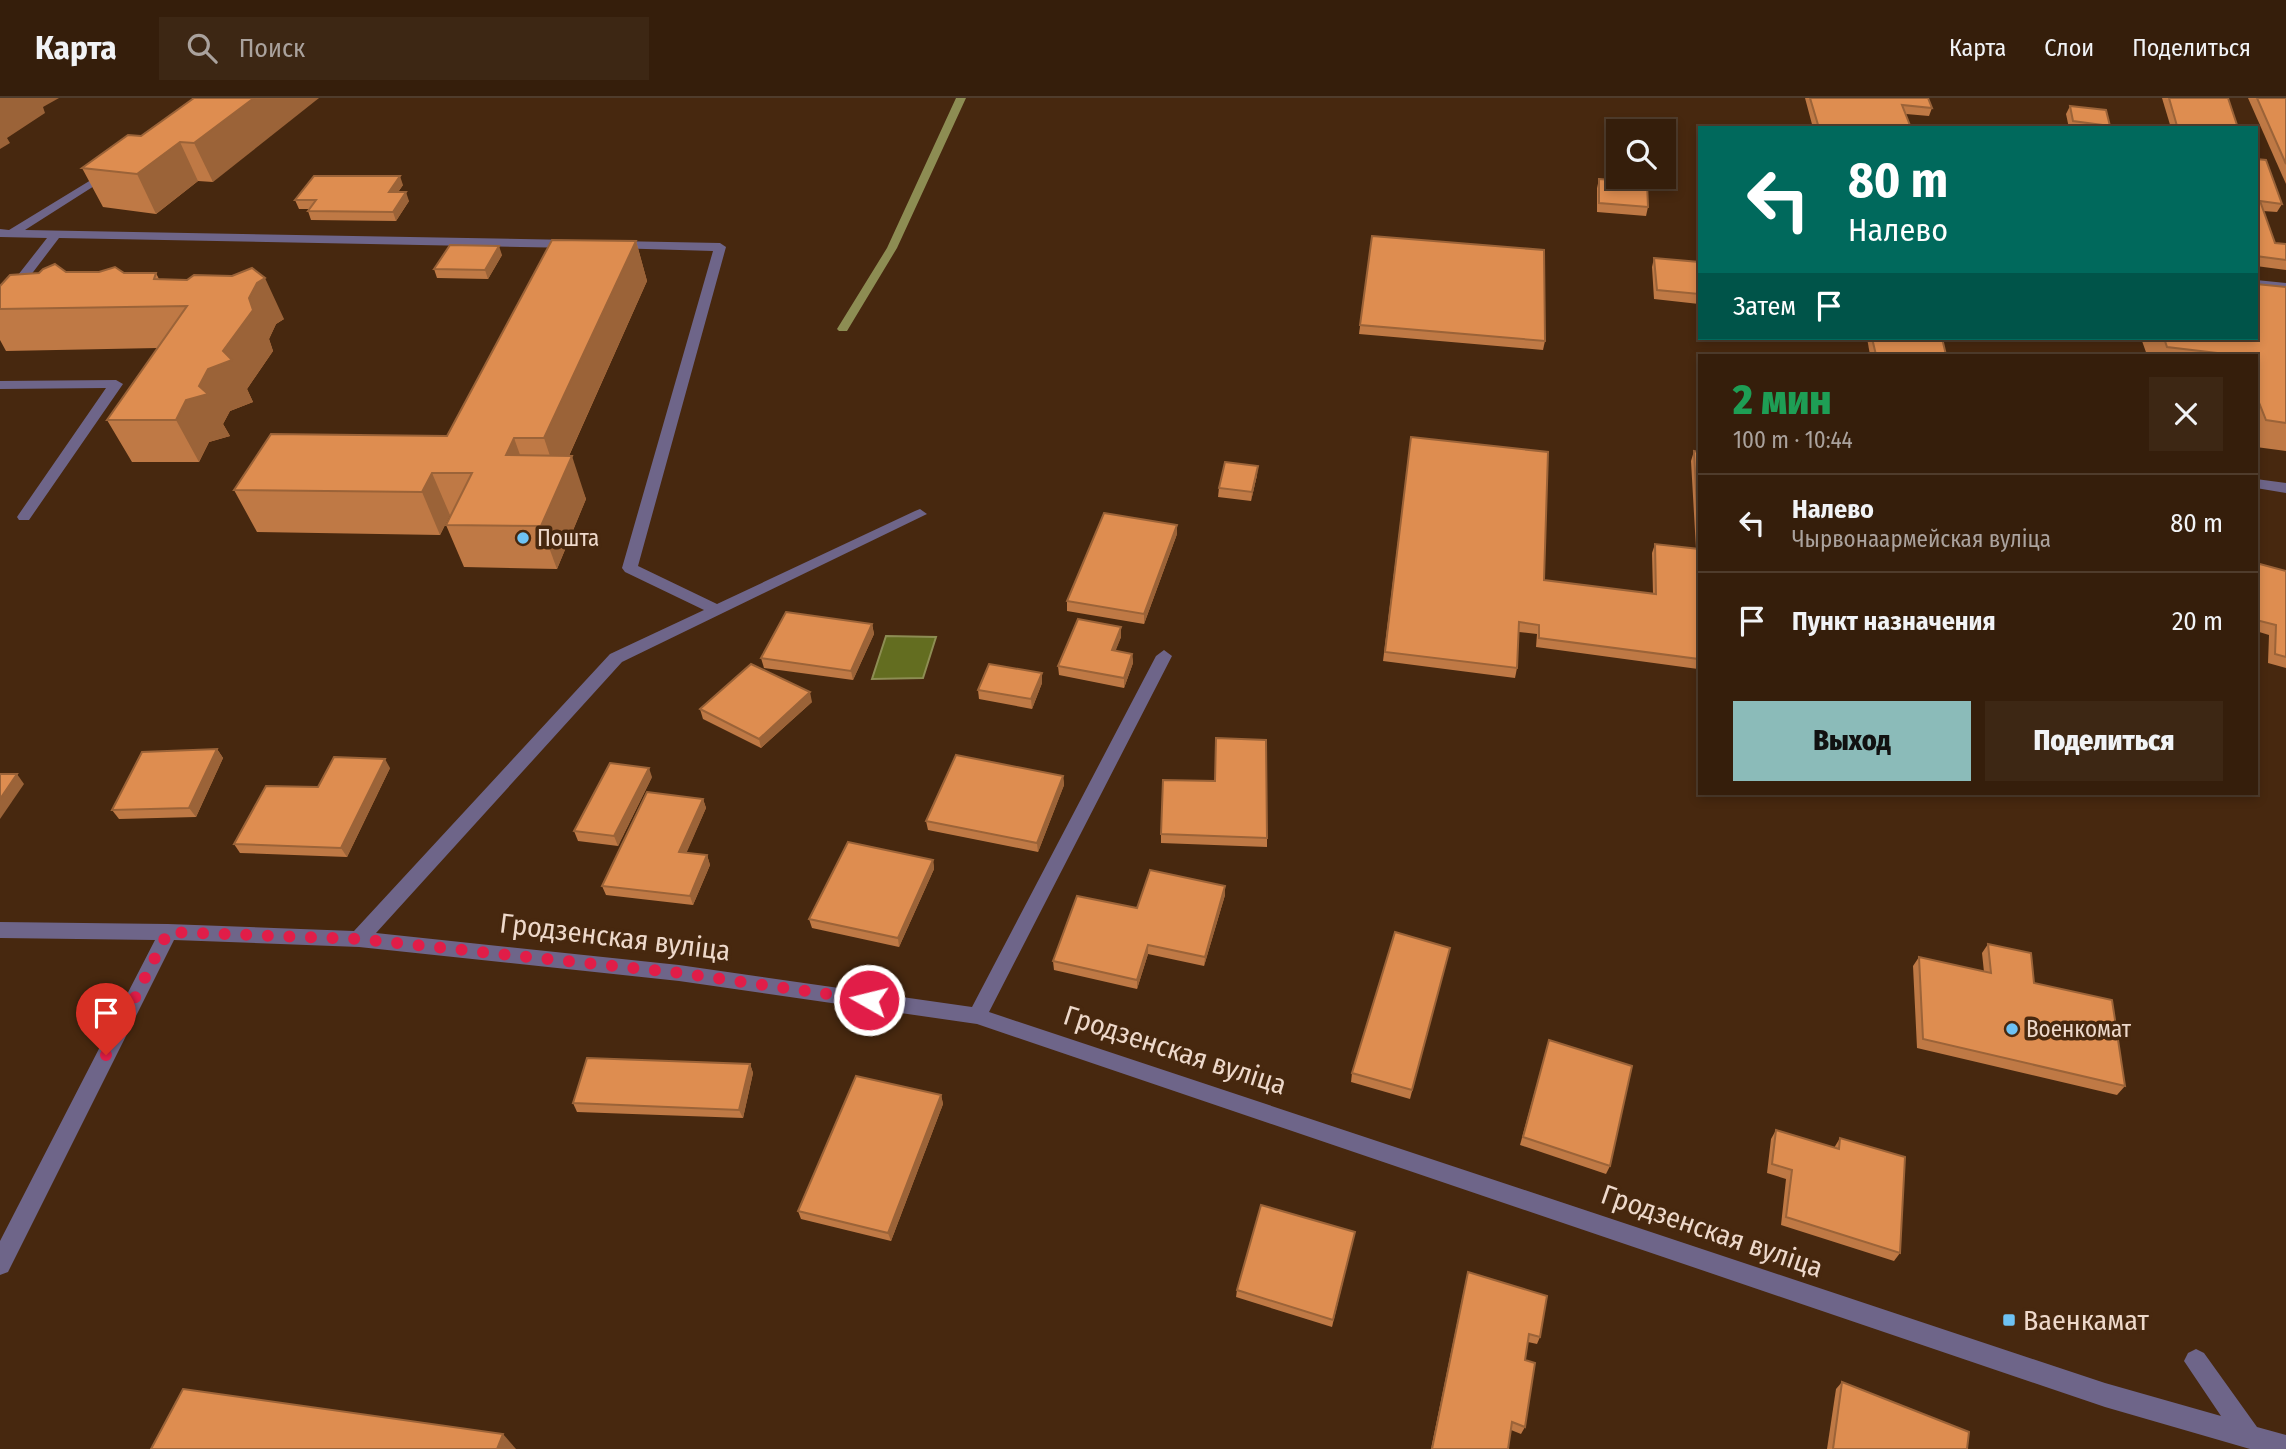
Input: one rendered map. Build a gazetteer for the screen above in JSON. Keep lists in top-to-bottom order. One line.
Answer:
{"streets":{"street":["Гродзенская вуліца"]},"places":{"other":["Пошта","Военкомат"],"transit":["Ваенкамат"]},"page":{"header":"Карта","search":"Поиск","nav":["Карта","Слои","Поделиться"],"turn":["80 m","Налево"],"then":"Затем","heading":["2 мин","100 m · 10:44"],"list":[{"name":"Налево","note":"Чырвонаармейская вуліца","value":"80 m"},{"name":"Пункт назначения","value":"20 m"}],"buttons":["Выход","Поделиться"]}}
